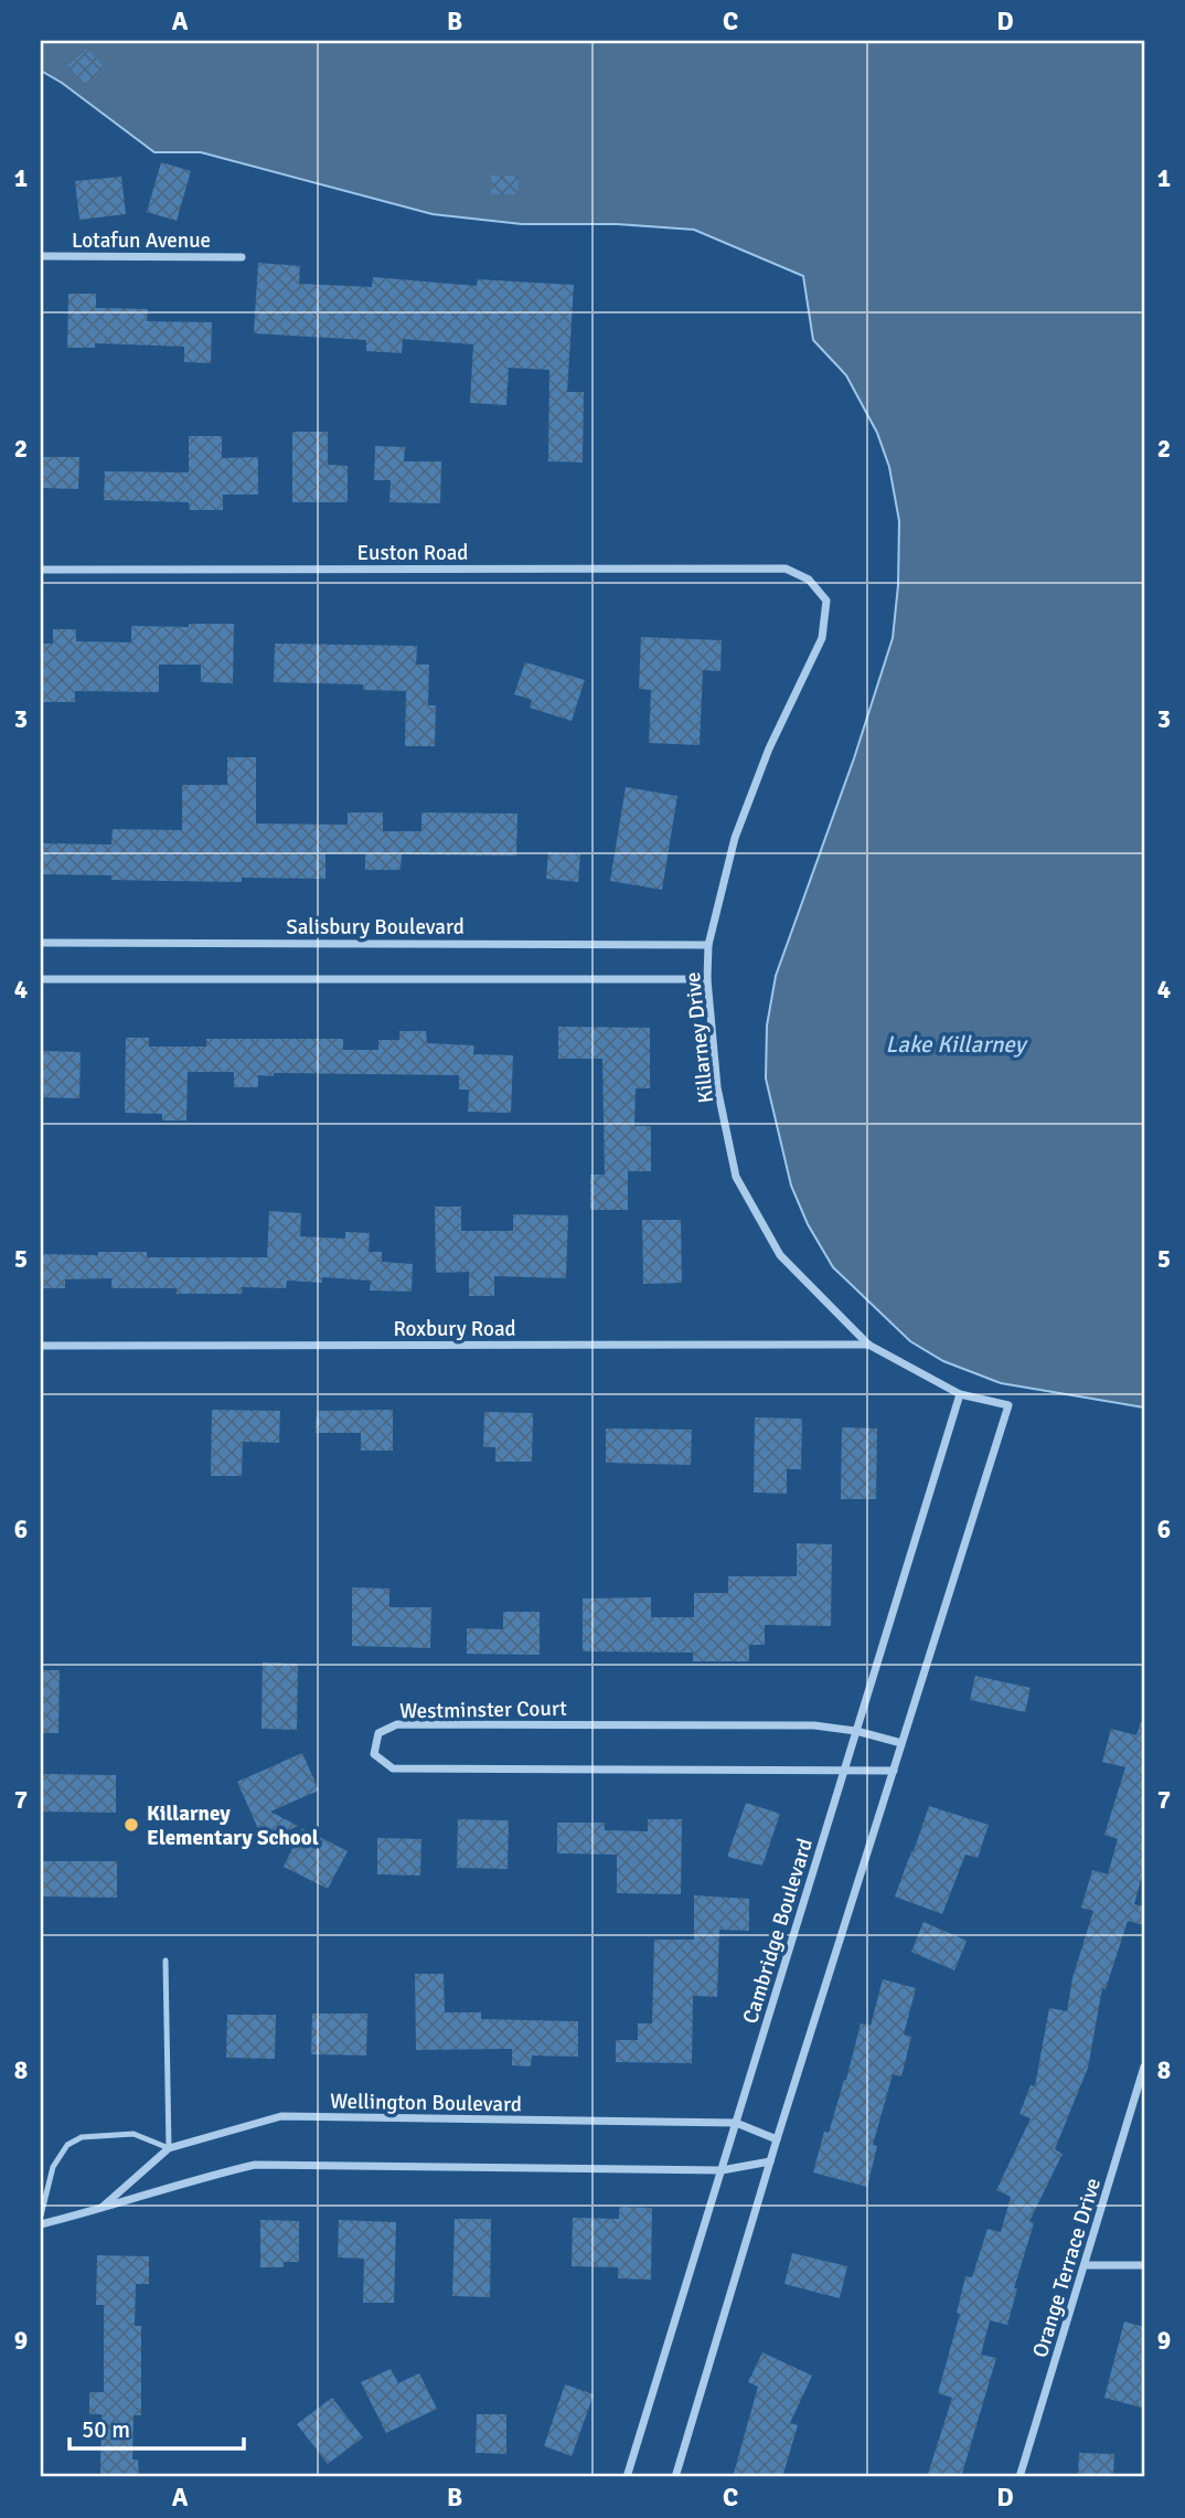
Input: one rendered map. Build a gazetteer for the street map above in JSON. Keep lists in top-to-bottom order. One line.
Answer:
{"streets":{"street":["Lotafun Avenue","Euston Road","Salisbury Boulevard","Killarney Drive","Roxbury Road","Westminster Court","Cambridge Boulevard","Wellington Boulevard","Orange Terrace Drive"]},"crossings":[["Euston Road","Killarney Drive"],["Salisbury Boulevard","Killarney Drive"],["Killarney Drive","Roxbury Road"],["Killarney Drive","Westminster Court"],["Killarney Drive","Cambridge Boulevard"],["Westminster Court","Cambridge Boulevard"],["Cambridge Boulevard","Wellington Boulevard"]],"water":["Lake Killarney"],"places":["Killarney Elementary School"],"scale_bar":"50 m","grid":{"columns":["A","B","C","D"],"rows":["1","2","3","4","5","6","7","8","9"]}}
